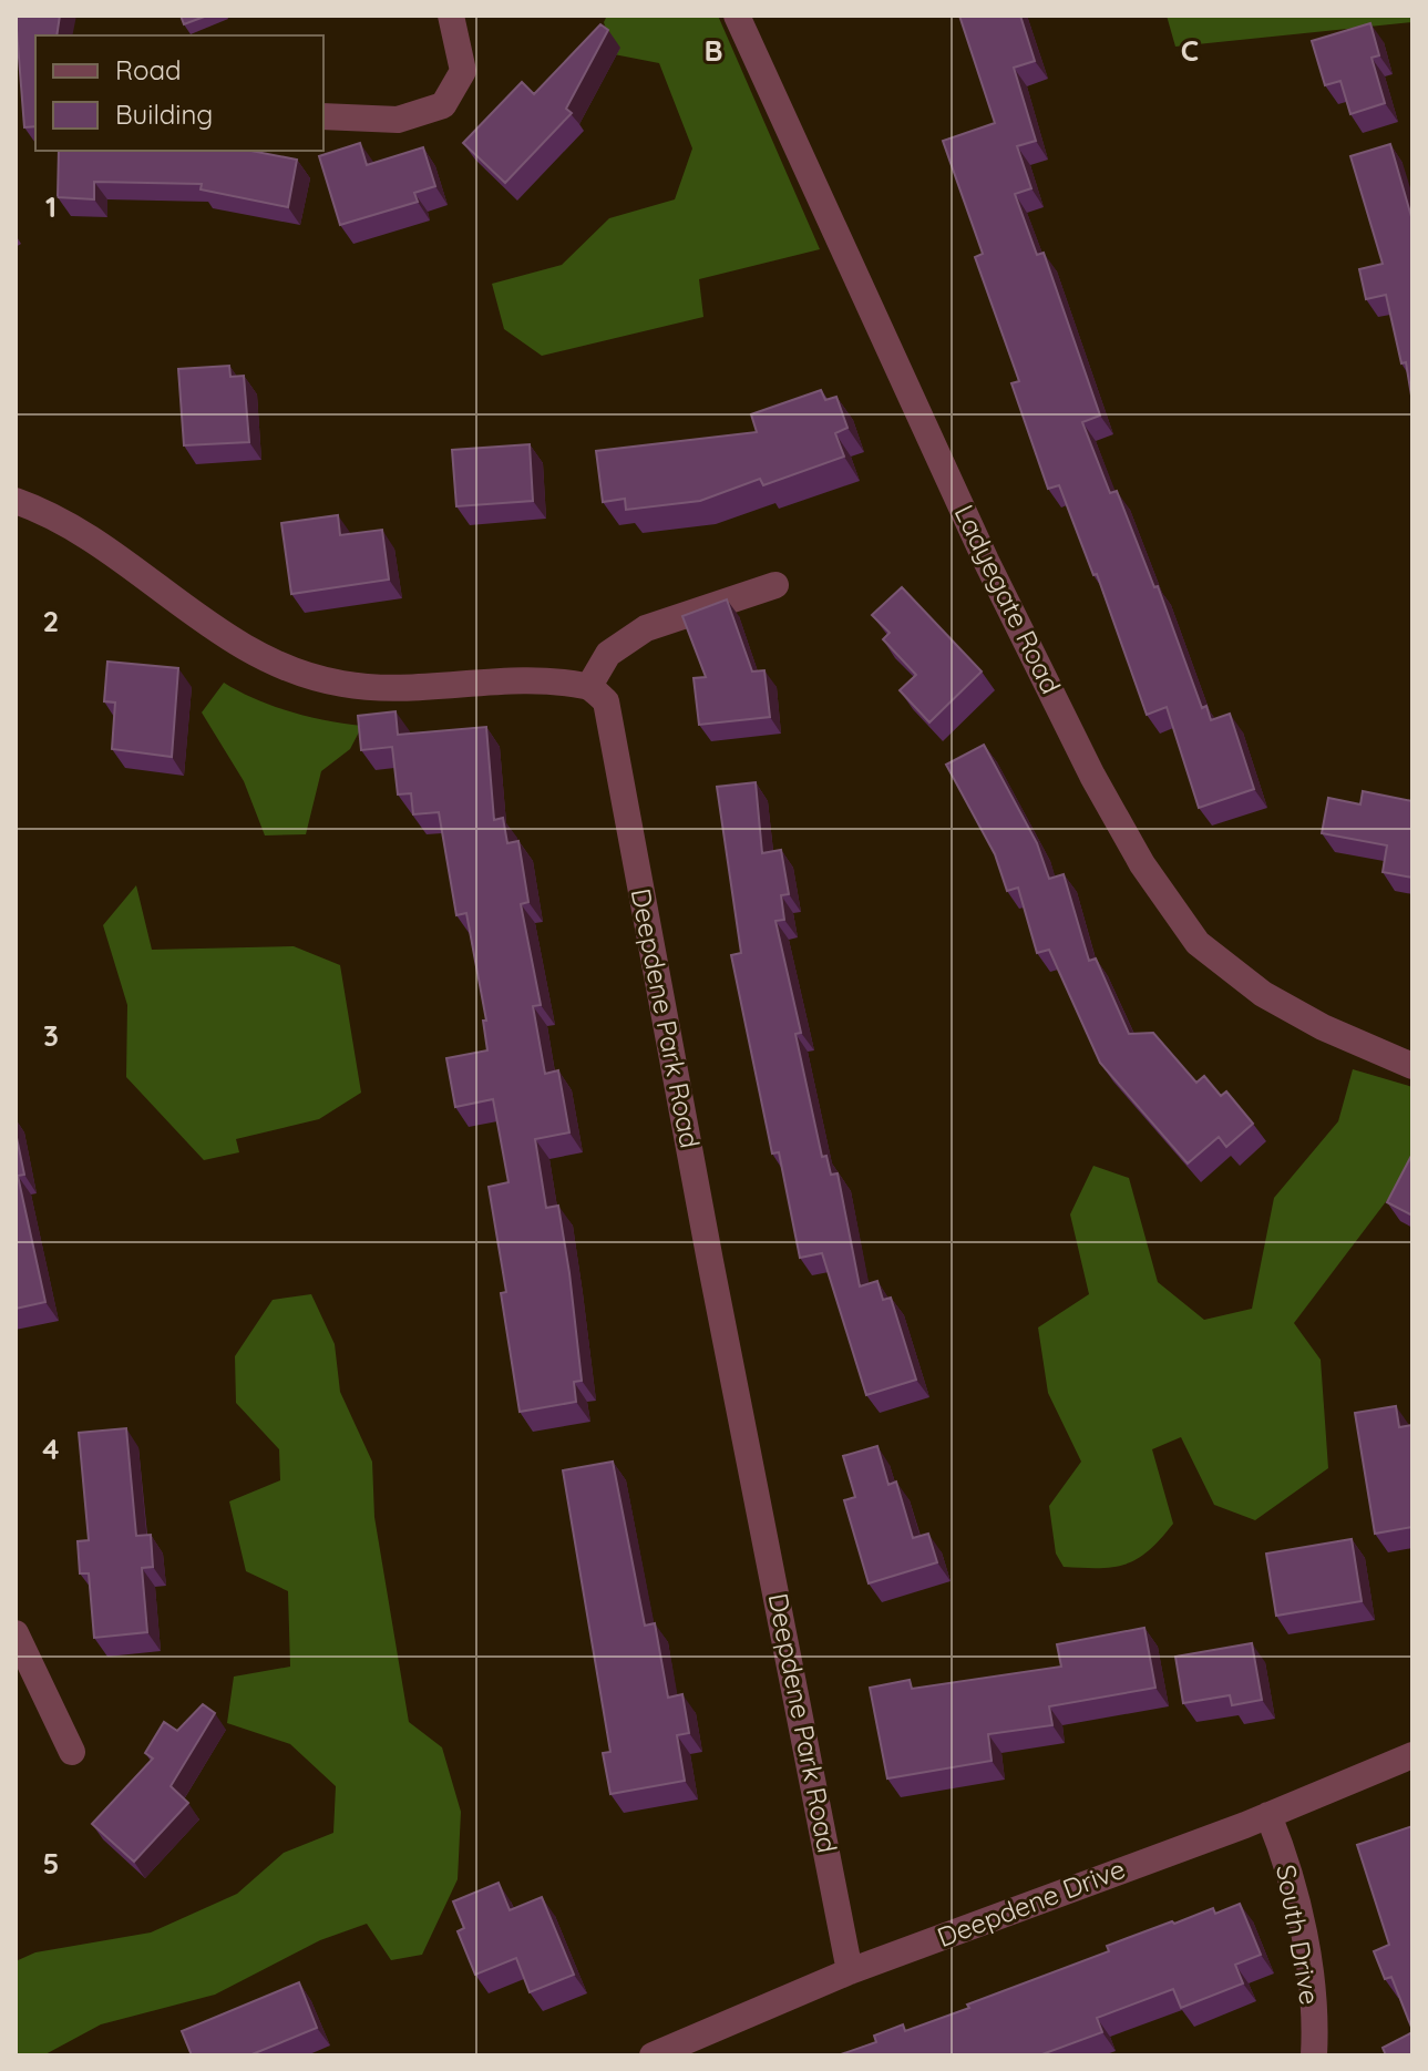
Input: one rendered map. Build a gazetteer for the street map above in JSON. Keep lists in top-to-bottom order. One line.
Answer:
{"streets":{"street":["Ladyegate Road","Deepdene Park Road","Deepdene Drive","South Drive"]},"crossings":[["Deepdene Park Road","Deepdene Drive"],["Deepdene Drive","South Drive"]],"legend":["Road","Building"],"grid":{"columns":["B","C"],"rows":["1","2","3","4","5"]}}
